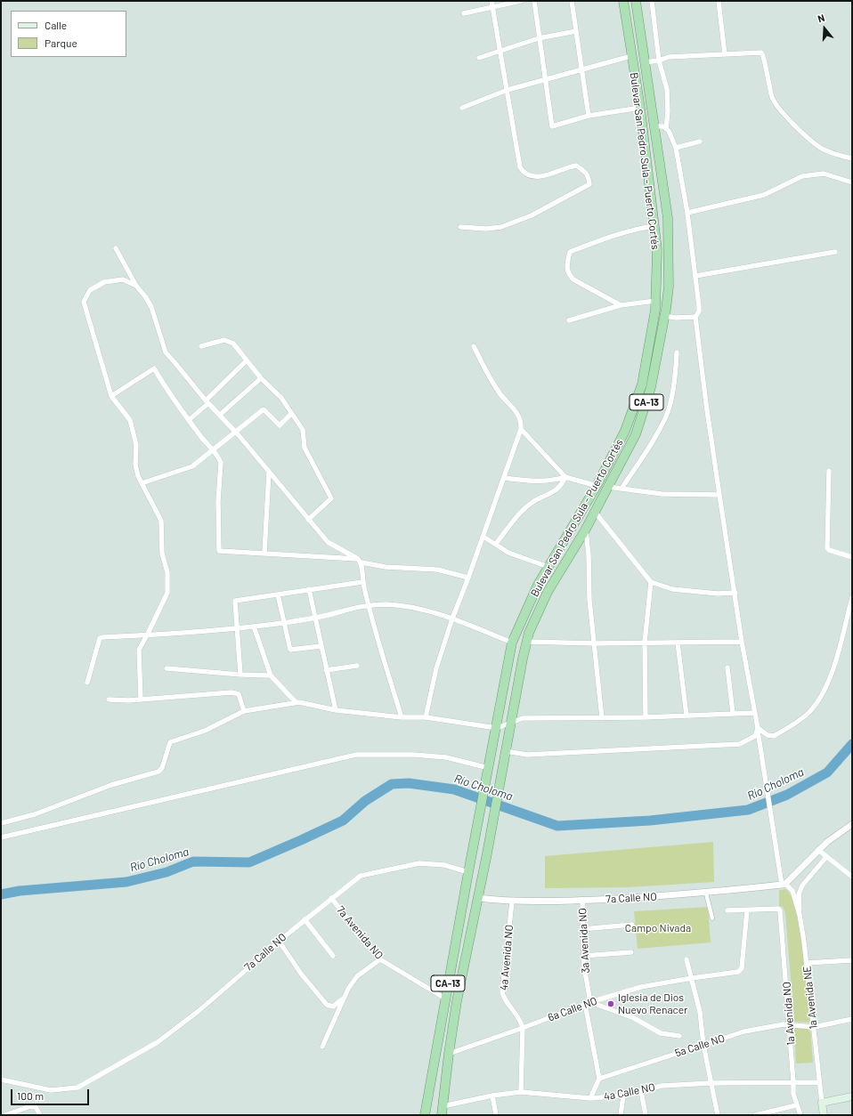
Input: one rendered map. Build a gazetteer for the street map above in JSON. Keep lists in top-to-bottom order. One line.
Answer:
{"streets":{"highway":["Bulevar San Pedro Sula - Puerto Cortés","CA-13"],"main road":["1a Avenida NE"],"street":["7a Calle NO","7a Avenida NO","3a Avenida NO","4a Avenida NO","6a Calle NO","1a Avenida NO","5a Calle NO","4a Calle NO"]},"crossings":[["Bulevar San Pedro Sula - Puerto Cortés","7a Calle NO"],["Bulevar San Pedro Sula - Puerto Cortés","7a Avenida NO"],["Bulevar San Pedro Sula - Puerto Cortés","6a Calle NO"],["Bulevar San Pedro Sula - Puerto Cortés","4a Calle NO"],["7a Calle NO","7a Avenida NO"],["7a Calle NO","3a Avenida NO"],["7a Calle NO","4a Avenida NO"],["7a Calle NO","1a Avenida NE"],["3a Avenida NO","6a Calle NO"],["3a Avenida NO","5a Calle NO"],["4a Avenida NO","6a Calle NO"],["4a Avenida NO","4a Calle NO"],["1a Avenida NE","5a Calle NO"],["1a Avenida NE","4a Calle NO"],["6a Calle NO","1a Avenida NO"],["1a Avenida NO","5a Calle NO"],["1a Avenida NO","4a Calle NO"]],"water":["Río Choloma"],"parks":["Campo Nivada"],"places":["Iglesia de Dios Nuevo Renacer"],"legend":["Calle","Parque"],"scale_bar":"100 m","north":"top"}
